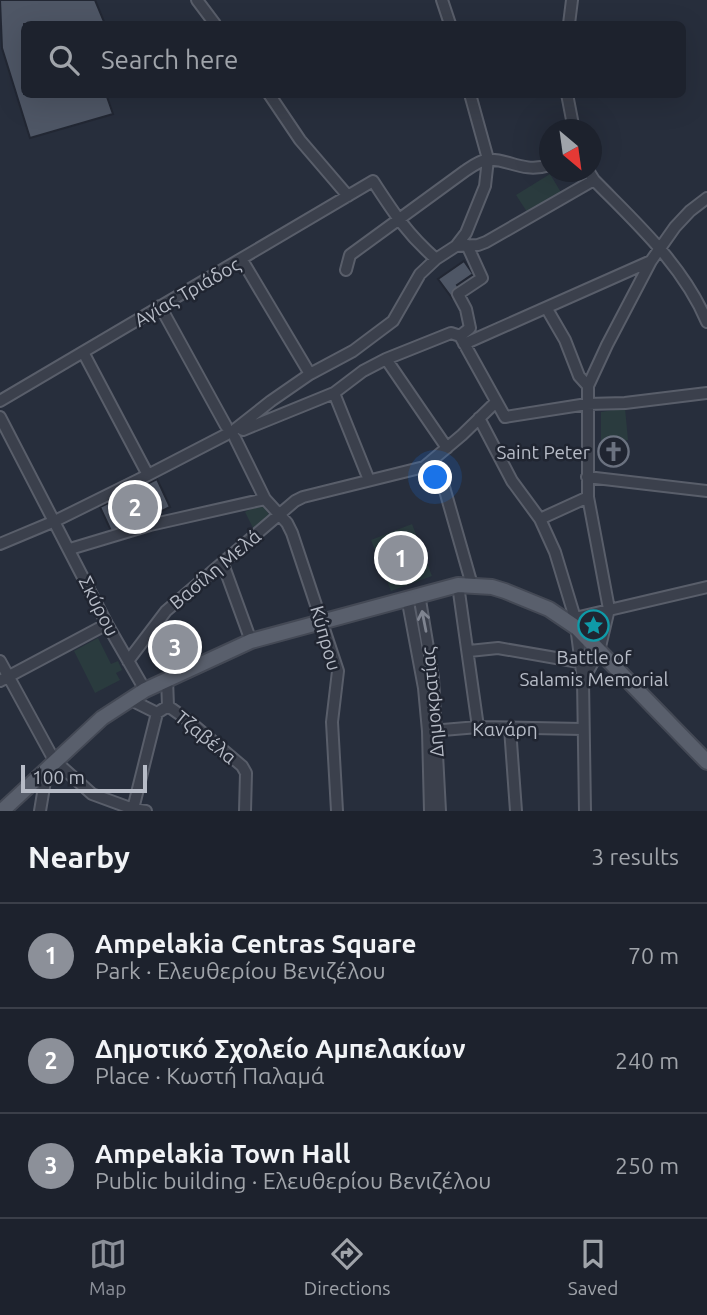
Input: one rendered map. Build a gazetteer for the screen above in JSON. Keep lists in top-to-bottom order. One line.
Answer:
{"streets":{"street":["Αγίας Τριάδος","Βασίλη Μελά","Σκύρου","Κύπρου","Δημοκρατίας","Κανάρη","Τζαβέλα"]},"crossings":[["Βασίλη Μελά","Σκύρου"],["Βασίλη Μελά","Κύπρου"],["Δημοκρατίας","Κανάρη"]],"places":{"church":["Saint Peter"],"place":["Battle of Salamis Memorial"]},"scale_bar":"100 m","north":"bottom right","page":{"search":"Search here","pins":["2","1","3"],"scale":"100 m","heading":["Nearby","3 results"],"list":[{"mark":"1","name":"Ampelakia Centras Square","note":"Park · Ελευθερίου Βενιζέλου","value":"70 m"},{"mark":"2","name":"Δημοτικό Σχολείο Αμπελακίων","note":"Place · Κωστή Παλαμά","value":"240 m"},{"mark":"3","name":"Ampelakia Town Hall","note":"Public building · Ελευθερίου Βενιζέλου","value":"250 m"}],"nav":["Map","Directions","Saved"]}}
